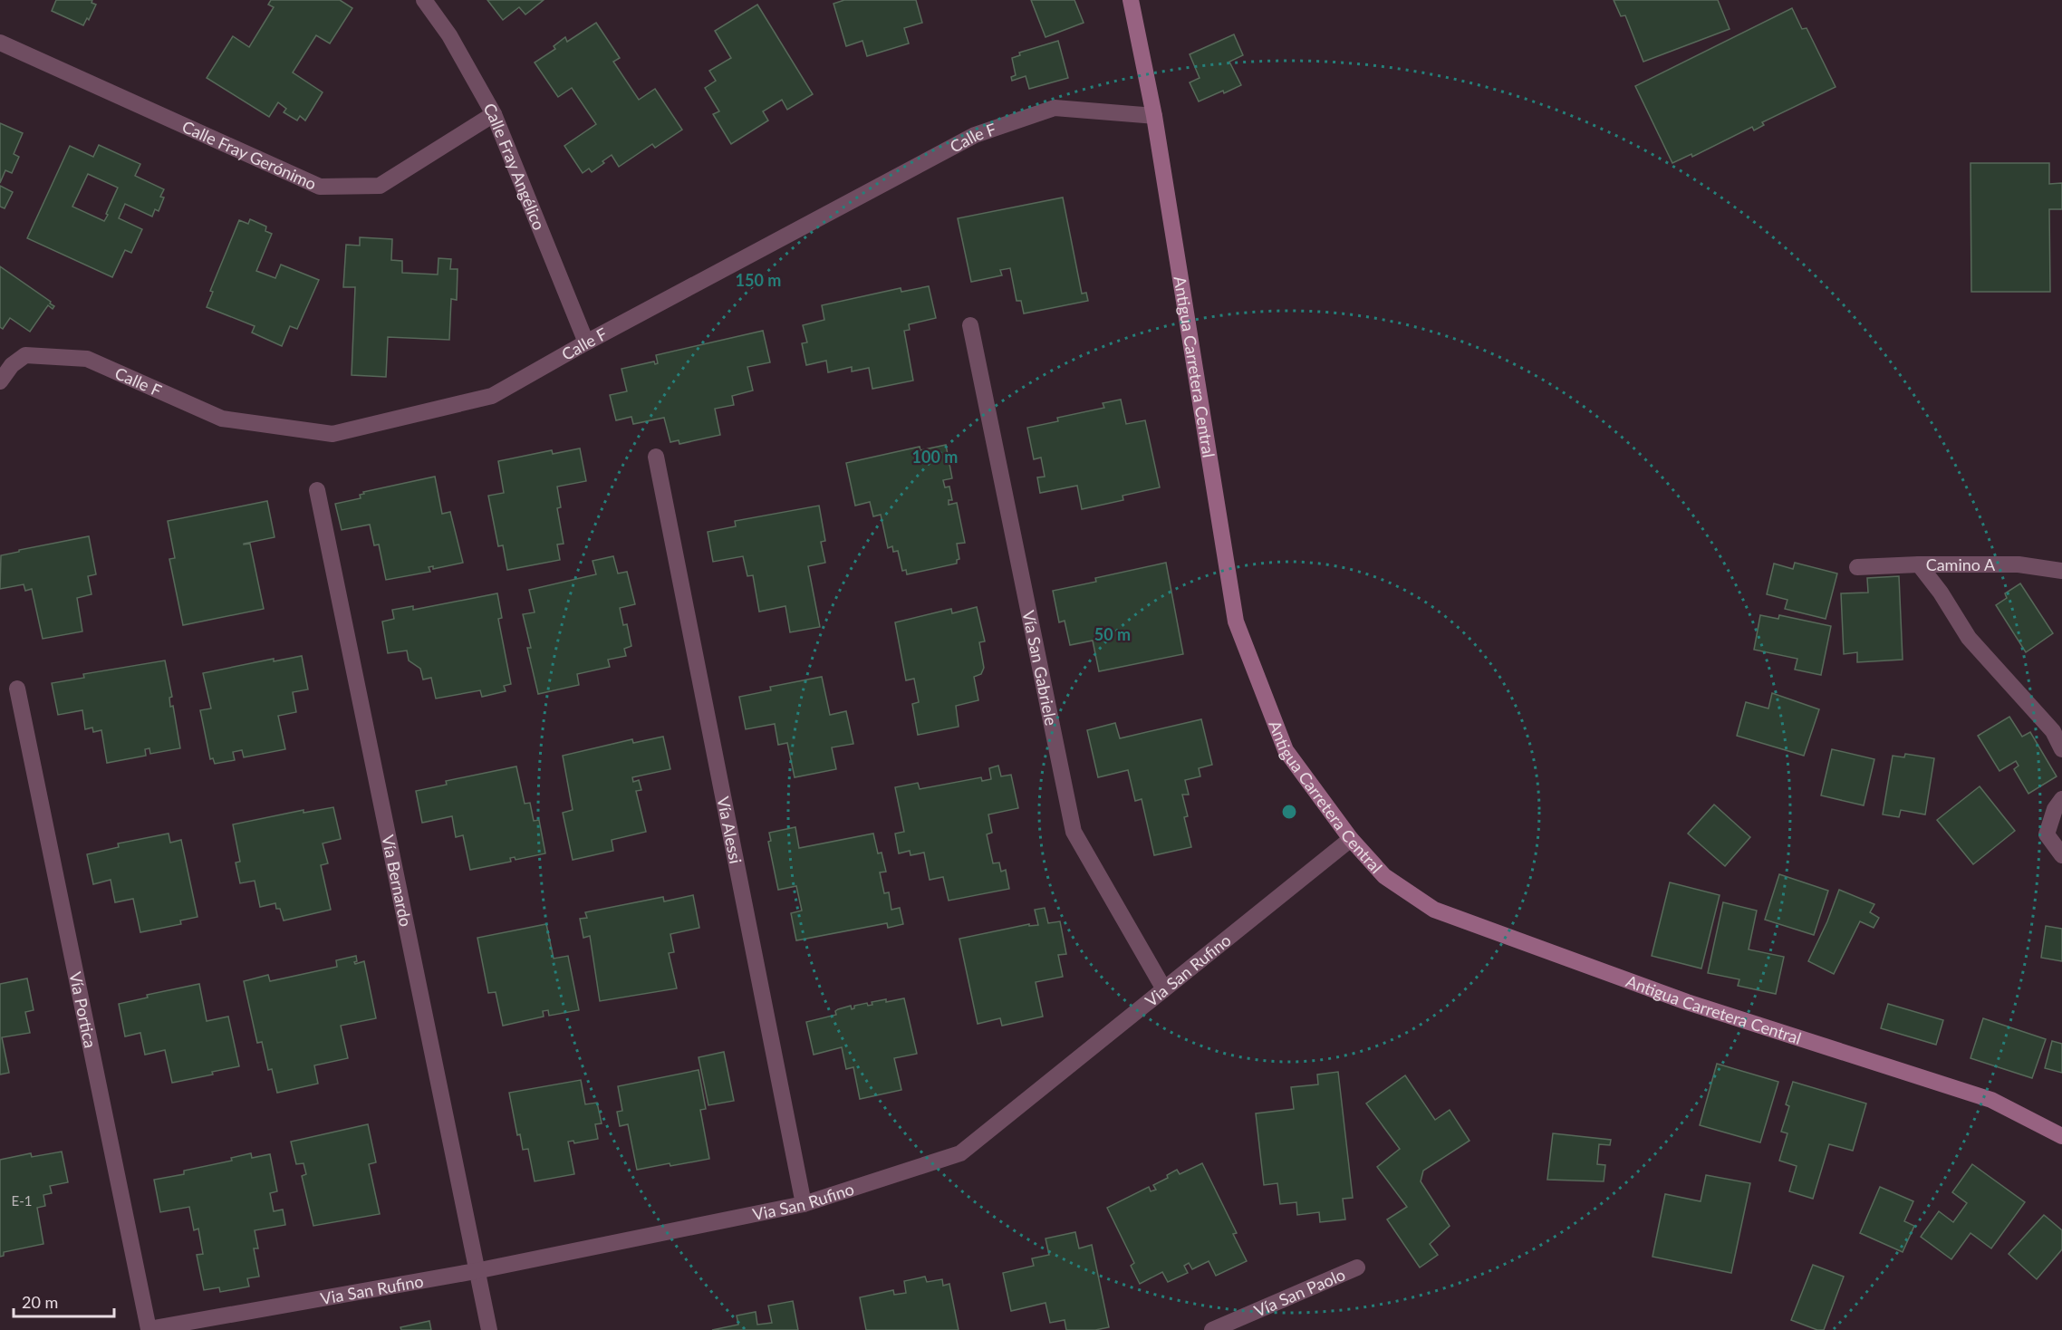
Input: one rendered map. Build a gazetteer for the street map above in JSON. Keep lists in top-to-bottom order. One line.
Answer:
{"streets":{"street":["Calle F","Calle Fray Gerónimo","Calle Fray Angélico","Antigua Carretera Central","Camino A","Vía San Gabriele","Vía Alessi","Vía Bernardo","Via San Rufino","Vía Portica","Vía San Paolo"]},"crossings":[["Calle F","Calle Fray Angélico"],["Calle F","Antigua Carretera Central"],["Calle Fray Gerónimo","Calle Fray Angélico"],["Antigua Carretera Central","Via San Rufino"],["Vía San Gabriele","Via San Rufino"],["Vía Alessi","Via San Rufino"],["Vía Bernardo","Via San Rufino"],["Via San Rufino","Vía Portica"]],"house_numbers":["E-1"],"scale_bar":"20 m","rings":["150 m","100 m","50 m"]}
